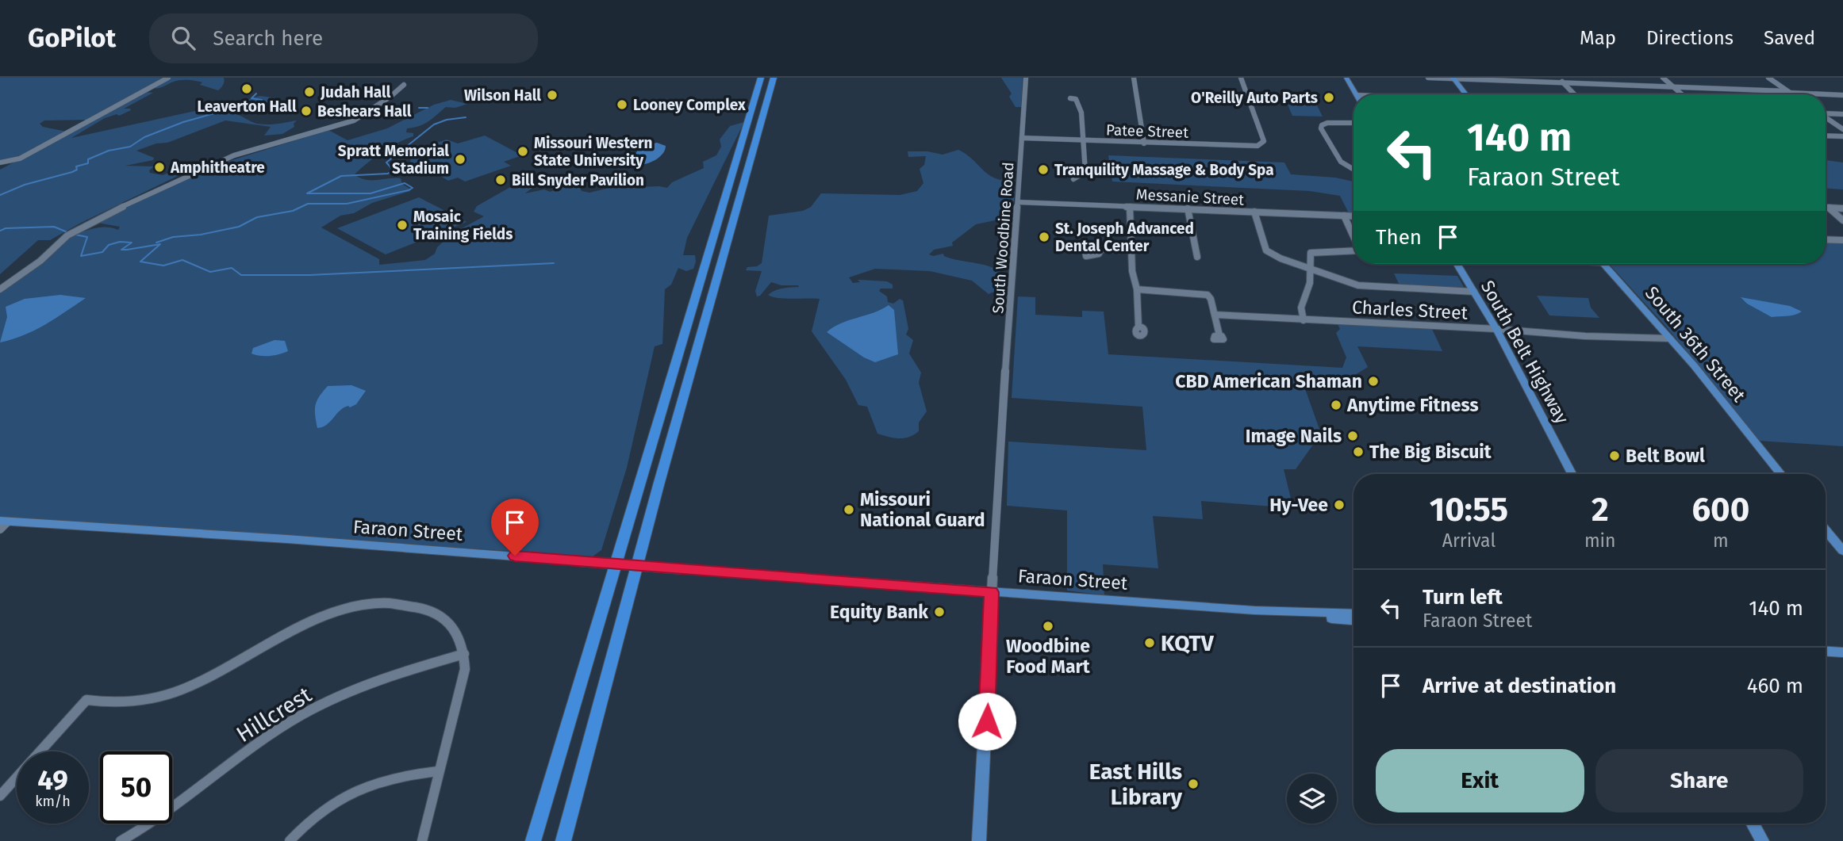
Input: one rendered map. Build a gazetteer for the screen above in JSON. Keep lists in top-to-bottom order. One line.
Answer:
{"streets":{"main road":["South 36th Street","South Belt Highway","Faraon Street"],"street":["Patee Street","Messanie Street","South Woodbine Road","Charles Street","Hillcrest"]},"crossings":[["Patee Street","South Woodbine Road"],["Messanie Street","South Woodbine Road"],["South Woodbine Road","Faraon Street"],["Charles Street","South 36th Street"],["Charles Street","South Belt Highway"]],"places":["Leaverton Hall","Judah Hall","Wilson Hall","O'Reilly Auto Parts","Looney Complex","Beshears Hall","Missouri Western State University","Spratt Memorial Stadium","Amphitheatre","Tranquility Massage & Body Spa","Bill Snyder Pavilion","Mosaic Training Fields","St. Joseph Advanced Dental Center","CBD American Shaman","Anytime Fitness","Image Nails","The Big Biscuit","Belt Bowl","Hy-Vee","Missouri National Guard","Equity Bank","Woodbine Food Mart","KQTV","East Hills Library"],"page":{"header":"GoPilot","search":"Search here","nav":["Map","Directions","Saved"],"turn":["140 m","Faraon Street"],"then":"Then","eta":["10:55","Arrival","2","min","600","m"],"list":[{"name":"Turn left","note":"Faraon Street","value":"140 m"},{"name":"Arrive at destination","value":"460 m"}],"buttons":["Exit","Share"],"speed":"49 km/h","limit":"50"}}
